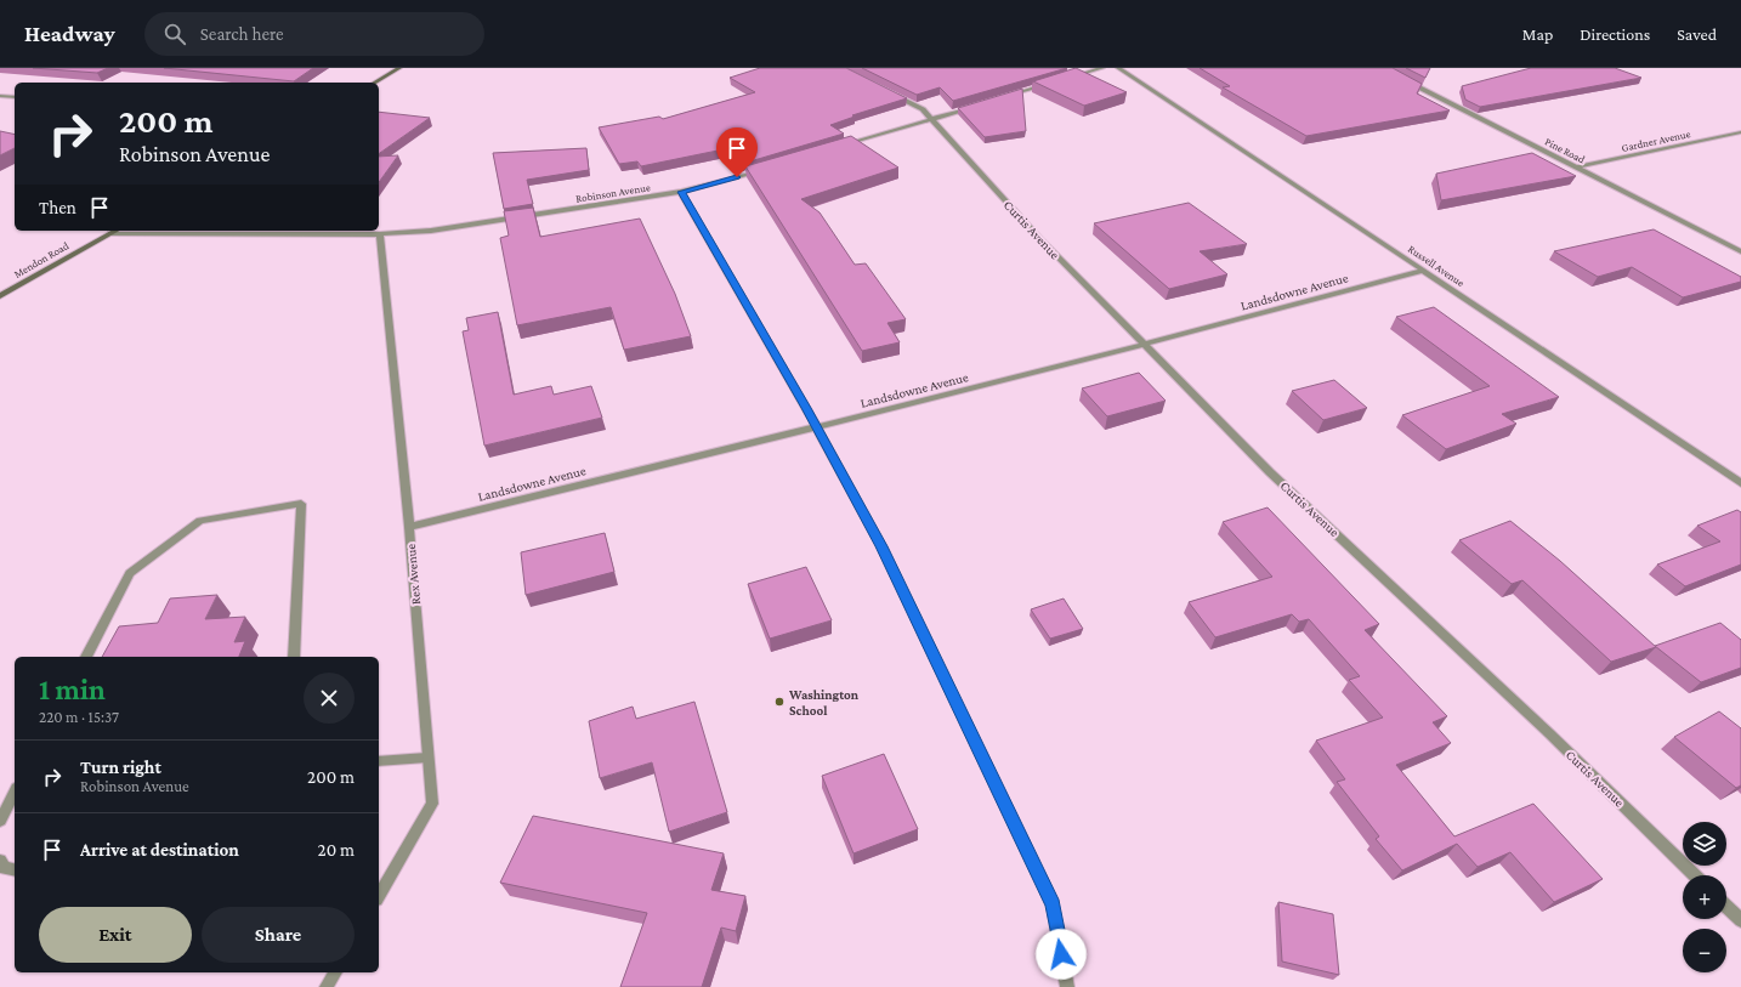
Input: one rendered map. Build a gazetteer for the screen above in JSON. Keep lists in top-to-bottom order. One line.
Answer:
{"streets":{"street":["Gardner Avenue","Pine Road","Robinson Avenue","Curtis Avenue","Mendon Road","Russell Avenue","Landsdowne Avenue","Rex Avenue"]},"crossings":[["Gardner Avenue","Pine Road"],["Robinson Avenue","Mendon Road"],["Robinson Avenue","Rex Avenue"],["Curtis Avenue","Landsdowne Avenue"],["Russell Avenue","Landsdowne Avenue"],["Landsdowne Avenue","Rex Avenue"]],"places":["Washington School"],"page":{"header":"Headway","search":"Search here","nav":["Map","Directions","Saved"],"turn":["200 m","Robinson Avenue"],"then":"Then","heading":["1 min","220 m · 15:37"],"list":[{"name":"Turn right","note":"Robinson Avenue","value":"200 m"},{"name":"Arrive at destination","value":"20 m"}],"map_buttons":["+","−"],"buttons":["Exit","Share"]}}
